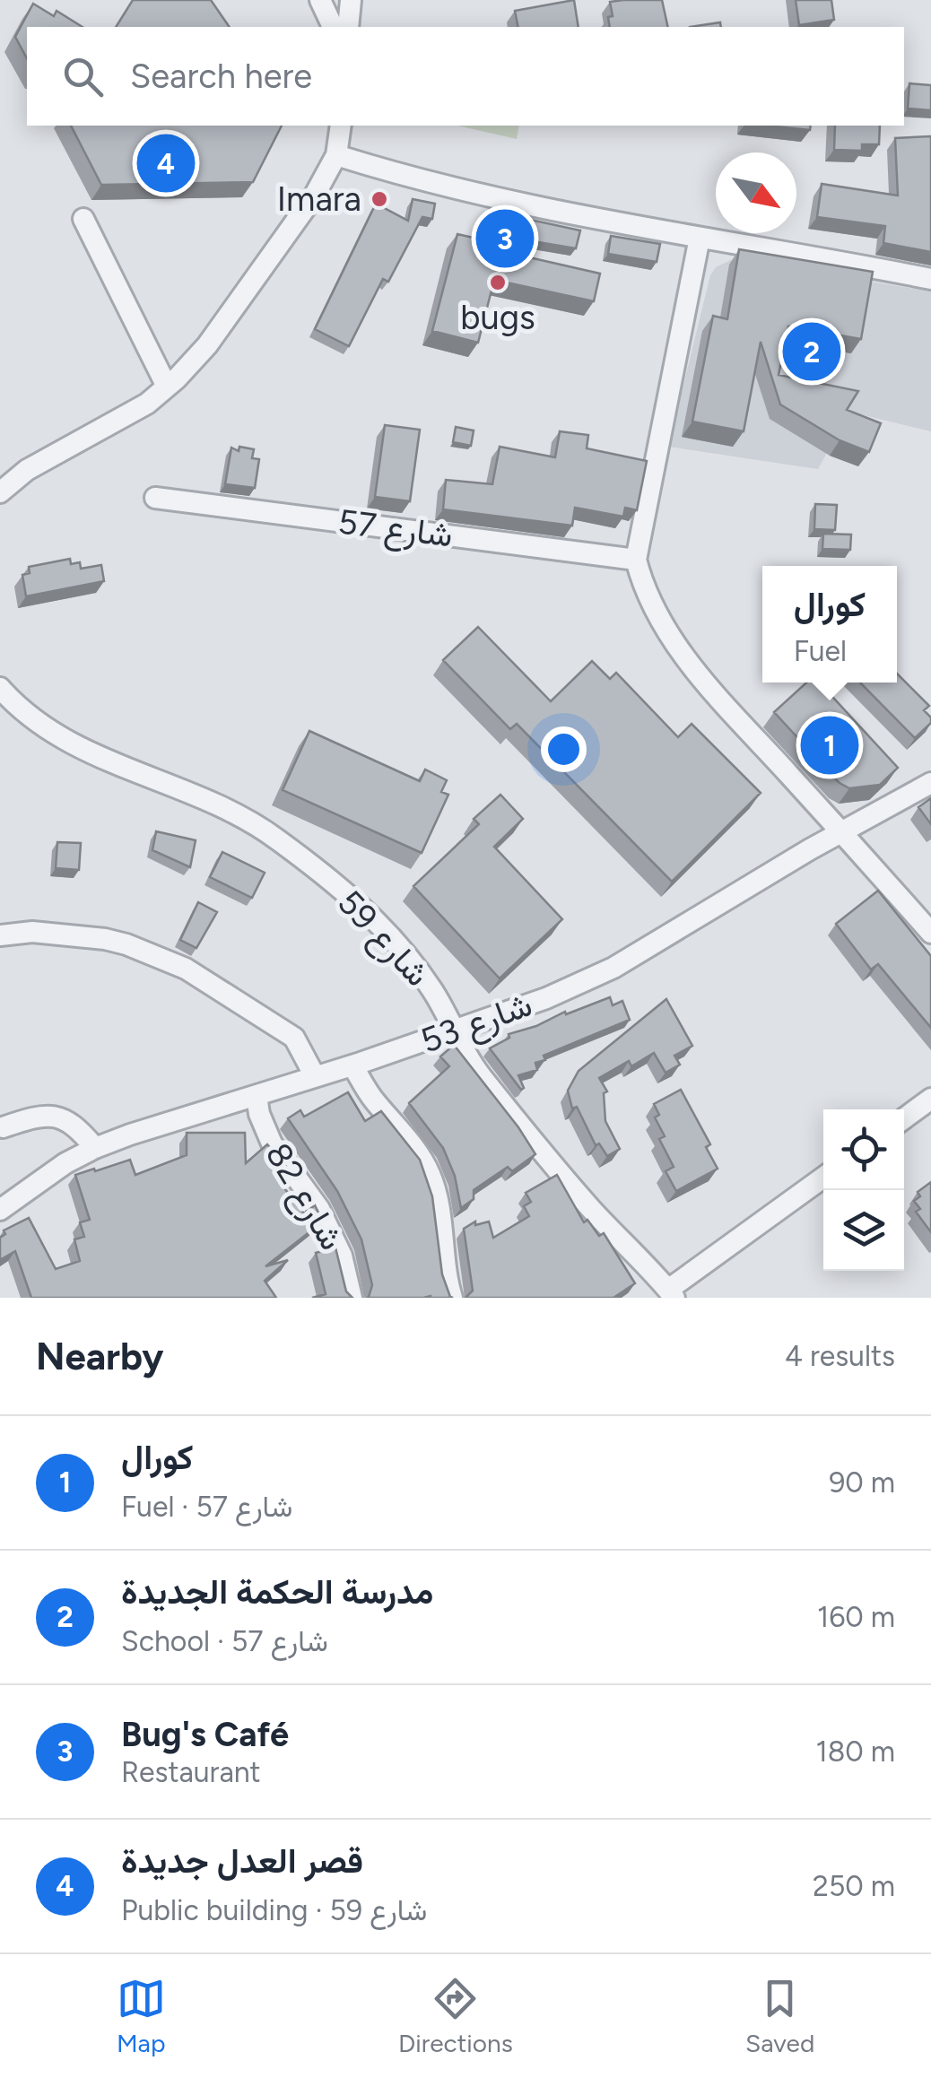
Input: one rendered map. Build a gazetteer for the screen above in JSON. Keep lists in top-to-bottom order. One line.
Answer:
{"streets":{"street":["شارع 57","شارع 59","شارع 53","شارع 82"]},"crossings":[["شارع 59","شارع 53"],["شارع 53","شارع 82"]],"places":["Imara","bugs"],"north":"bottom right","page":{"search":"Search here","pins":["4","3","2","1"],"popup":["كورال","Fuel"],"heading":["Nearby","4 results"],"list":[{"mark":"1","name":"كورال","note":"Fuel · شارع 57","value":"90 m"},{"mark":"2","name":"مدرسة الحكمة الجديدة","note":"School · شارع 57","value":"160 m"},{"mark":"3","name":"Bug's Café","note":"Restaurant","value":"180 m"},{"mark":"4","name":"قصر العدل جديدة","note":"Public building · شارع 59","value":"250 m"}],"nav":["Map","Directions","Saved"]}}
